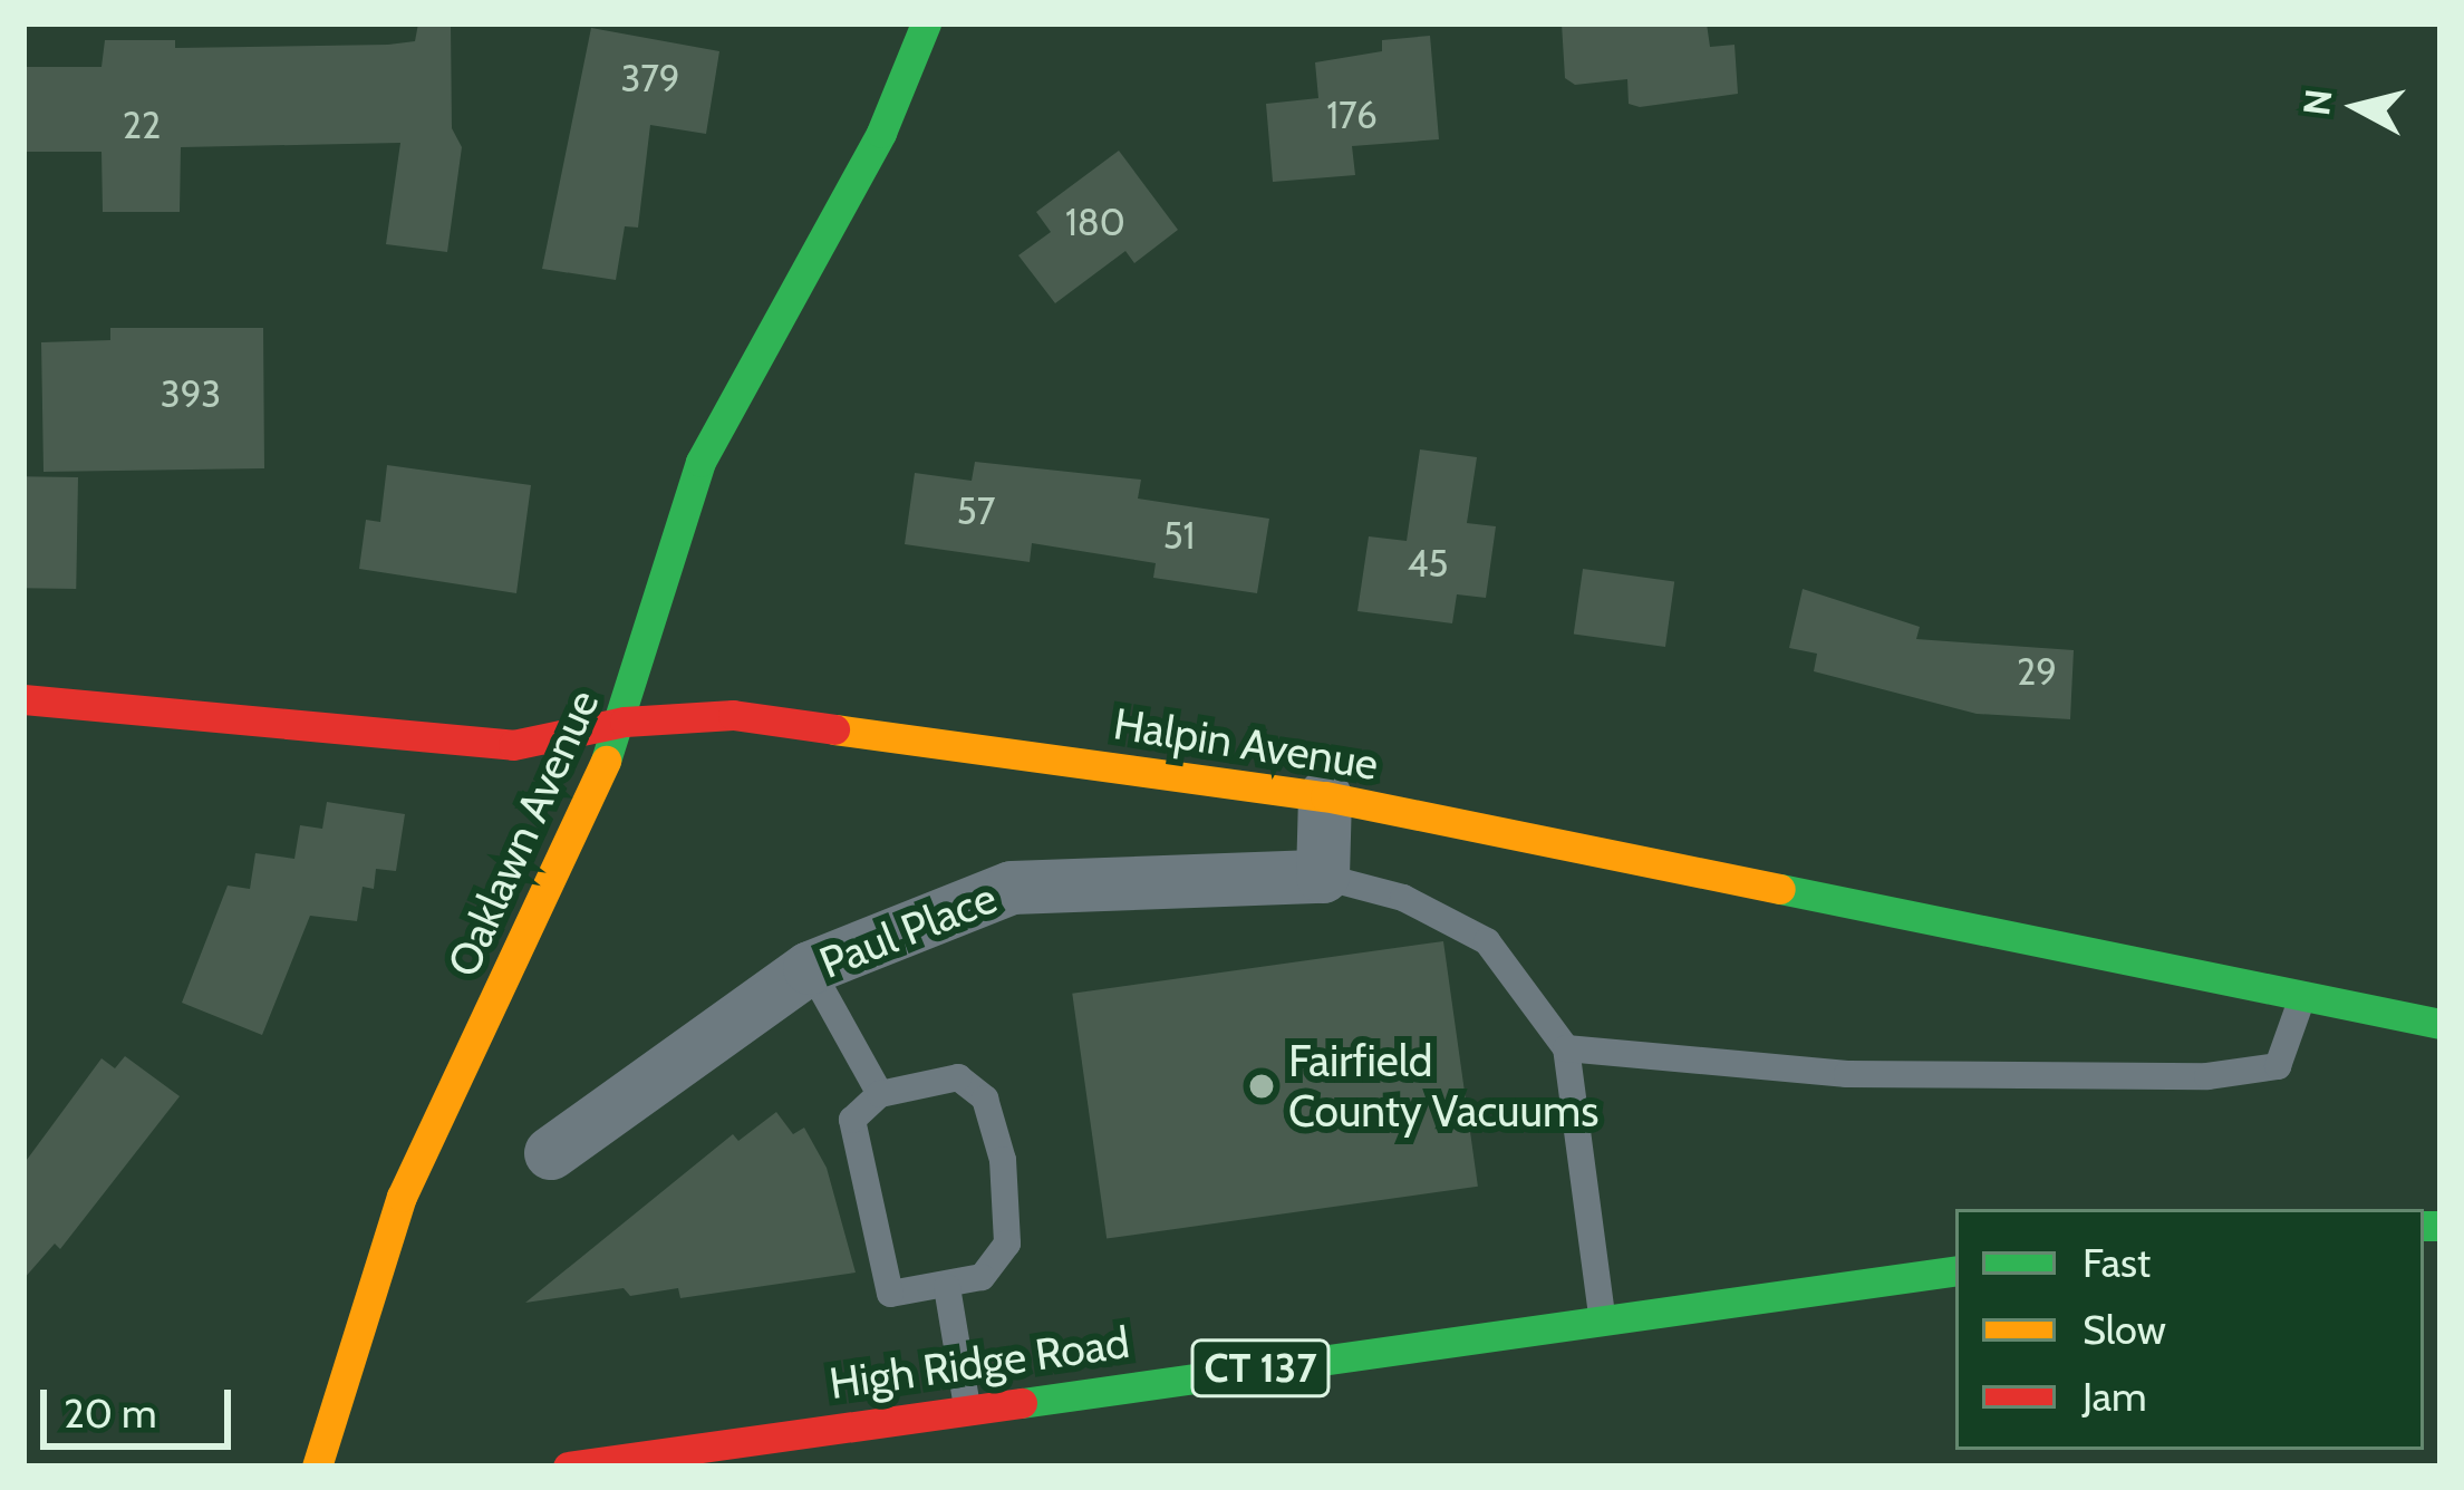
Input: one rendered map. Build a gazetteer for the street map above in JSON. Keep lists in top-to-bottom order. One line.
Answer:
{"streets":{"street":["Halpin Avenue","Oaklawn Avenue","Paul Place","High Ridge Road","CT 137"]},"crossings":[["Halpin Avenue","Oaklawn Avenue"]],"places":["Fairfield County Vacuums"],"house_numbers":["379","176","22","180","393","57","51","45","29"],"legend":["Fast","Slow","Jam"],"scale_bar":"20 m","north":"left"}
